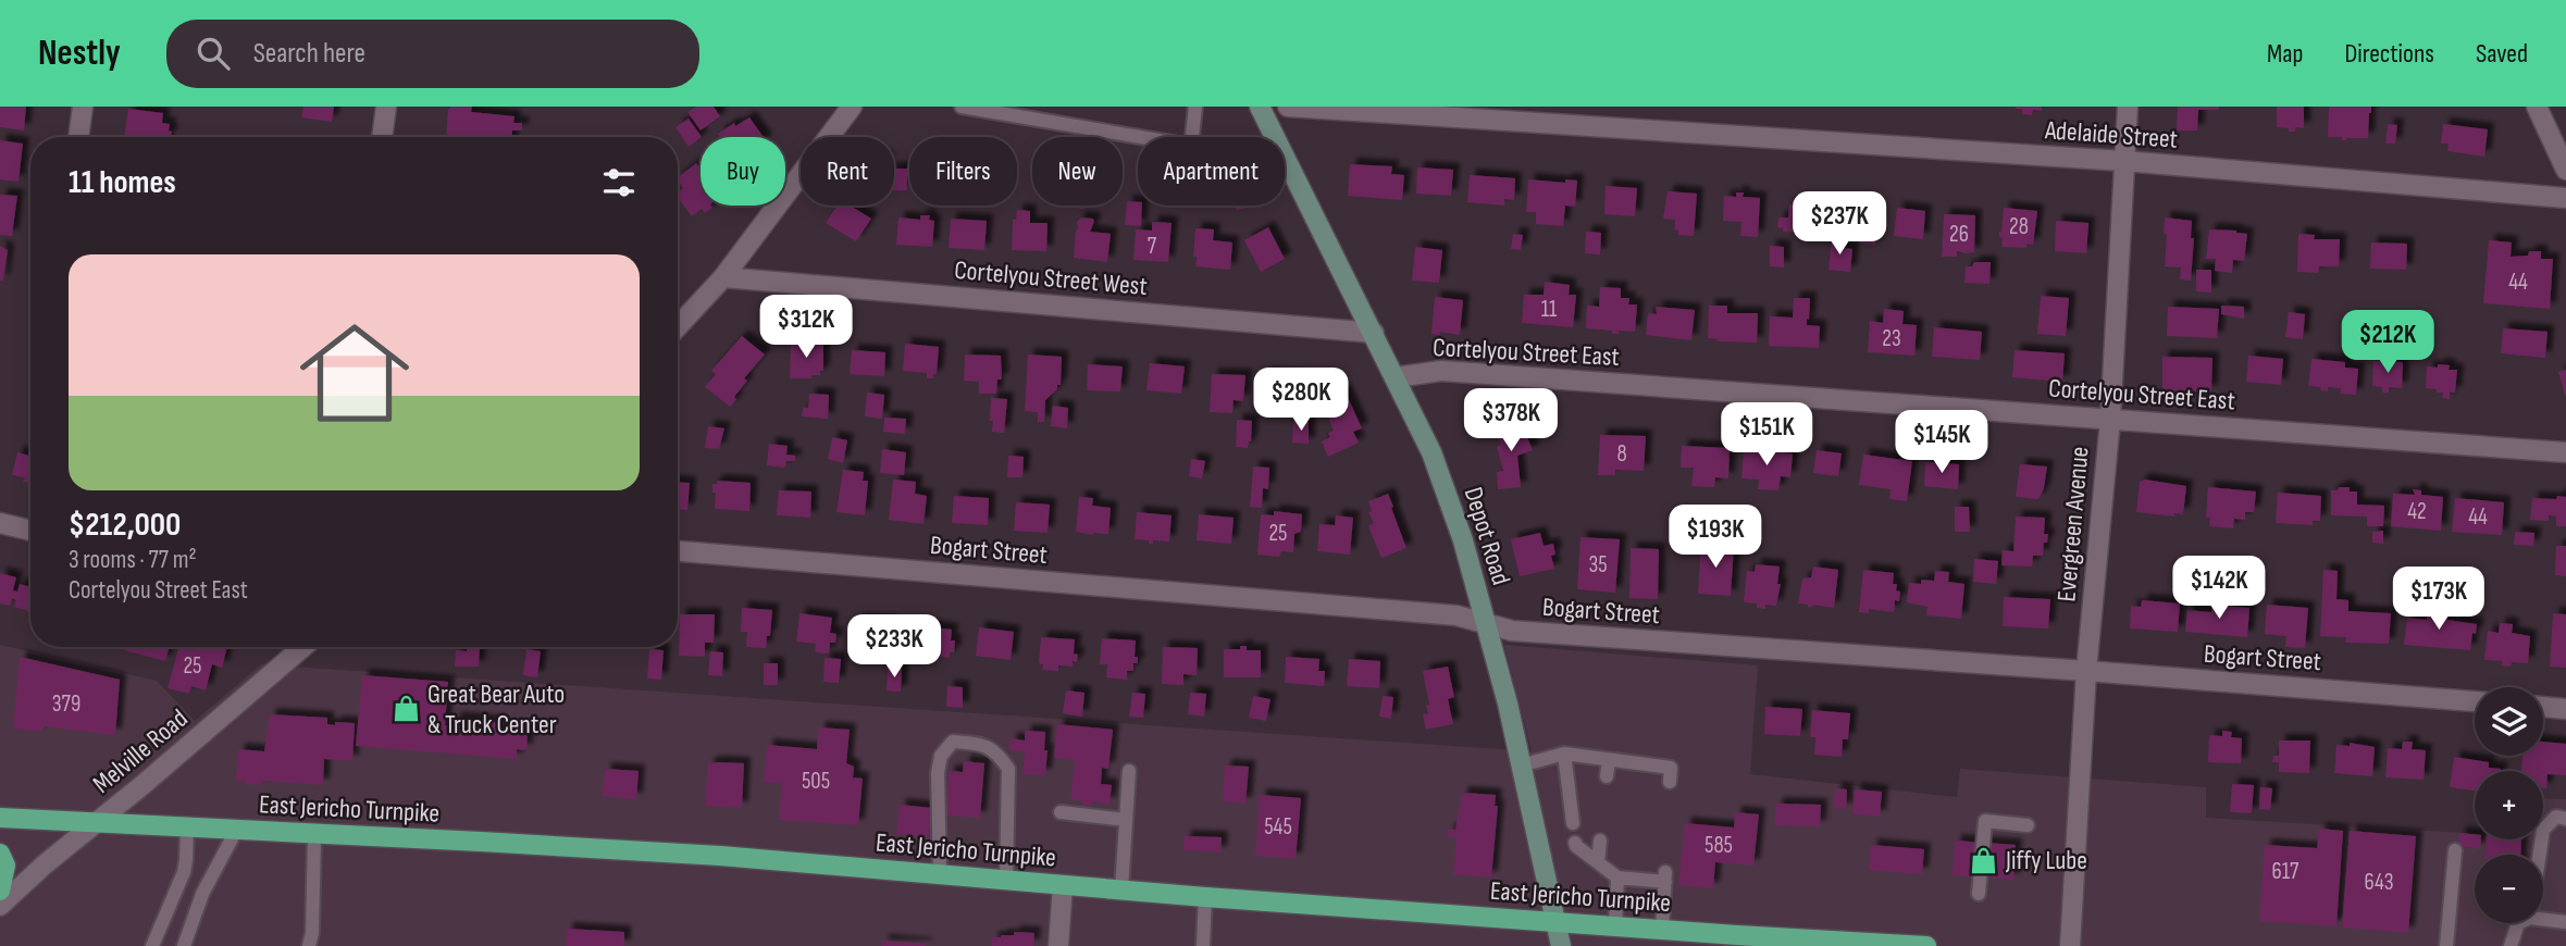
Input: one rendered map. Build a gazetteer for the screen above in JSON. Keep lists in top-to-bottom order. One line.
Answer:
{"streets":{"main road":["East Jericho Turnpike"],"street":["Adelaide Street","Cortelyou Street West","Cortelyou Street East","Evergreen Avenue","Depot Road","Bogart Street","Melville Road"]},"crossings":[["Adelaide Street","Evergreen Avenue"],["Cortelyou Street West","Depot Road"],["Cortelyou Street East","Evergreen Avenue"],["Cortelyou Street East","Depot Road"],["Evergreen Avenue","Bogart Street"],["Depot Road","Bogart Street"],["Depot Road","East Jericho Turnpike"],["Melville Road","East Jericho Turnpike"]],"places":{"shop":["Great Bear Auto & Truck Center","Jiffy Lube"]},"house_numbers":["28","26","7","44","11","23","8","42","44","25","35","25","379","505","545","585","617","643"],"page":{"header":"Nestly","search":"Search here","nav":["Map","Directions","Saved"],"chip":["Buy","Rent","Filters","New","Apartment"],"heading":"11 homes","price":["$237K","$312K","$212K","$280K","$378K","$151K","$145K","$193K","$142K","$173K","$233K"],"list":[{"name":"$212,000","note":"3 rooms · 77 m² · Cortelyou Street East"}],"map_buttons":["+","−"]}}
